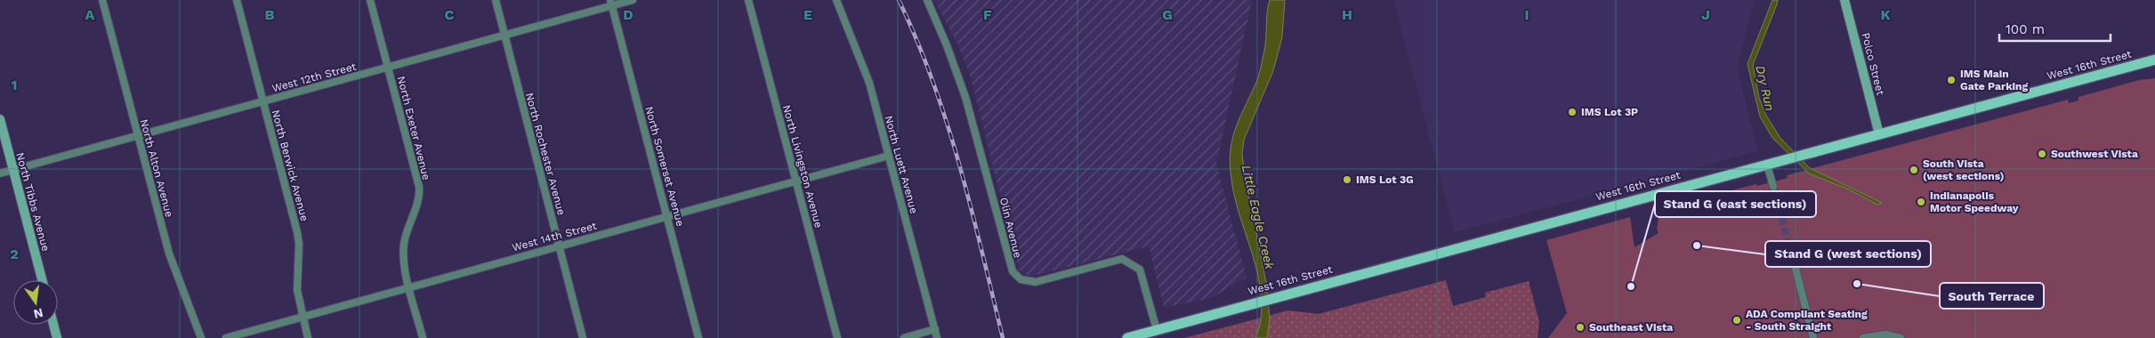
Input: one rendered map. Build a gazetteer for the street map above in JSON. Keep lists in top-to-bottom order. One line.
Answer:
{"streets":{"main road":["West 16th Street"],"street":["Polco Street","West 12th Street","North Exeter Avenue","North Rochester Avenue","North Luett Avenue","North Berwick Avenue","North Somerset Avenue","North Livingston Avenue","North Alton Avenue","North Tibbs Avenue","Olin Avenue","West 14th Street"]},"crossings":[["Polco Street","West 16th Street"],["West 16th Street","Olin Avenue"],["West 12th Street","North Exeter Avenue"],["West 12th Street","North Rochester Avenue"],["West 12th Street","North Berwick Avenue"],["West 12th Street","North Somerset Avenue"],["West 12th Street","North Alton Avenue"],["West 12th Street","North Tibbs Avenue"],["North Exeter Avenue","West 14th Street"],["North Rochester Avenue","West 14th Street"],["North Luett Avenue","West 14th Street"],["North Berwick Avenue","West 14th Street"],["North Somerset Avenue","West 14th Street"],["North Livingston Avenue","West 14th Street"]],"water":["Dry Run","Little Eagle Creek"],"places":["IMS Main Gate Parking","IMS Lot 3P","Southwest Vista","South Vista (west sections)","IMS Lot 3G","Indianapolis Motor Speedway","Stand G (west sections)","South Terrace","Stand G (east sections)","ADA Compliant Seating - South Straight","Southeast Vista"],"scale_bar":"100 m","north":"bottom","grid":{"columns":["A","B","C","D","E","F","G","H","I","J","K"],"rows":["1","2"]}}
